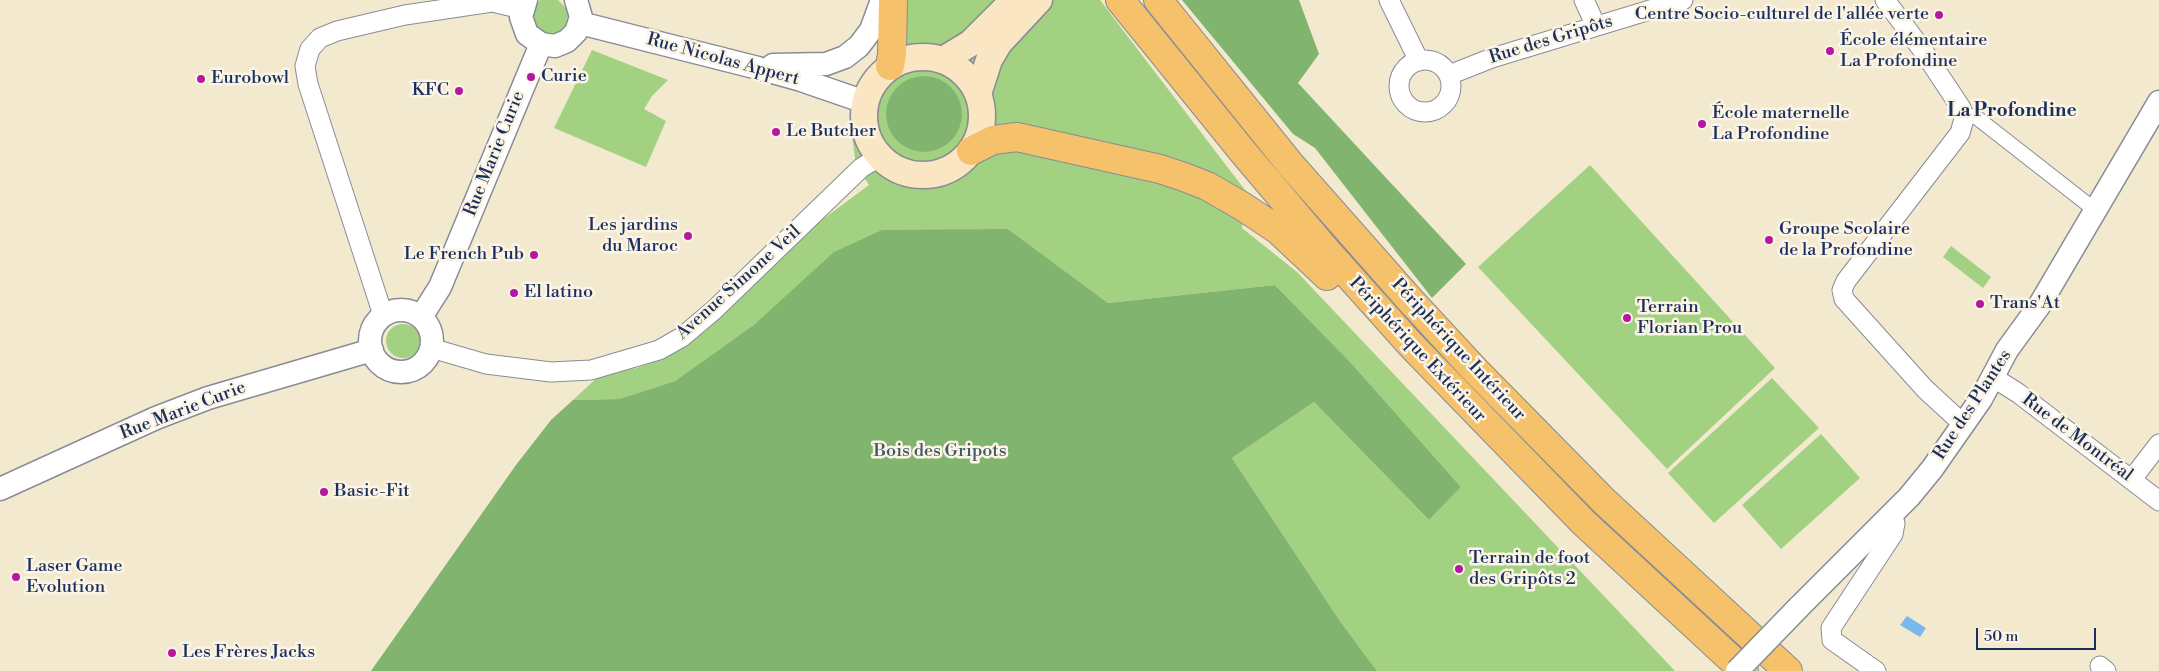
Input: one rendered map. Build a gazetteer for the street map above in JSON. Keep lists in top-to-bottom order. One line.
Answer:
{"streets":{"highway":["Périphérique Extérieur","Périphérique Intérieur"],"street":["Rue des Gripôts","Rue Nicolas Appert","Rue Marie Curie","Avenue Simone Veil","Rue des Plantes","Rue de Montréal"]},"crossings":[["Rue Nicolas Appert","Avenue Simone Veil"],["Rue Marie Curie","Avenue Simone Veil"],["Rue des Plantes","Rue de Montréal"]],"districts":["La Profondine"],"parks":["Bois des Gripots"],"places":["Centre Socio-culturel de l'allée verte","École élémentaire La Profondine","Curie","Eurobowl","KFC","École maternelle La Profondine","Le Butcher","Les jardins du Maroc","Groupe Scolaire de la Profondine","Le French Pub","El latino","Trans'At","Terrain Florian Prou","Basic-Fit","Terrain de foot des Gripôts 2","Laser Game Evolution","Les Frères Jacks"],"scale_bar":"50 m"}
